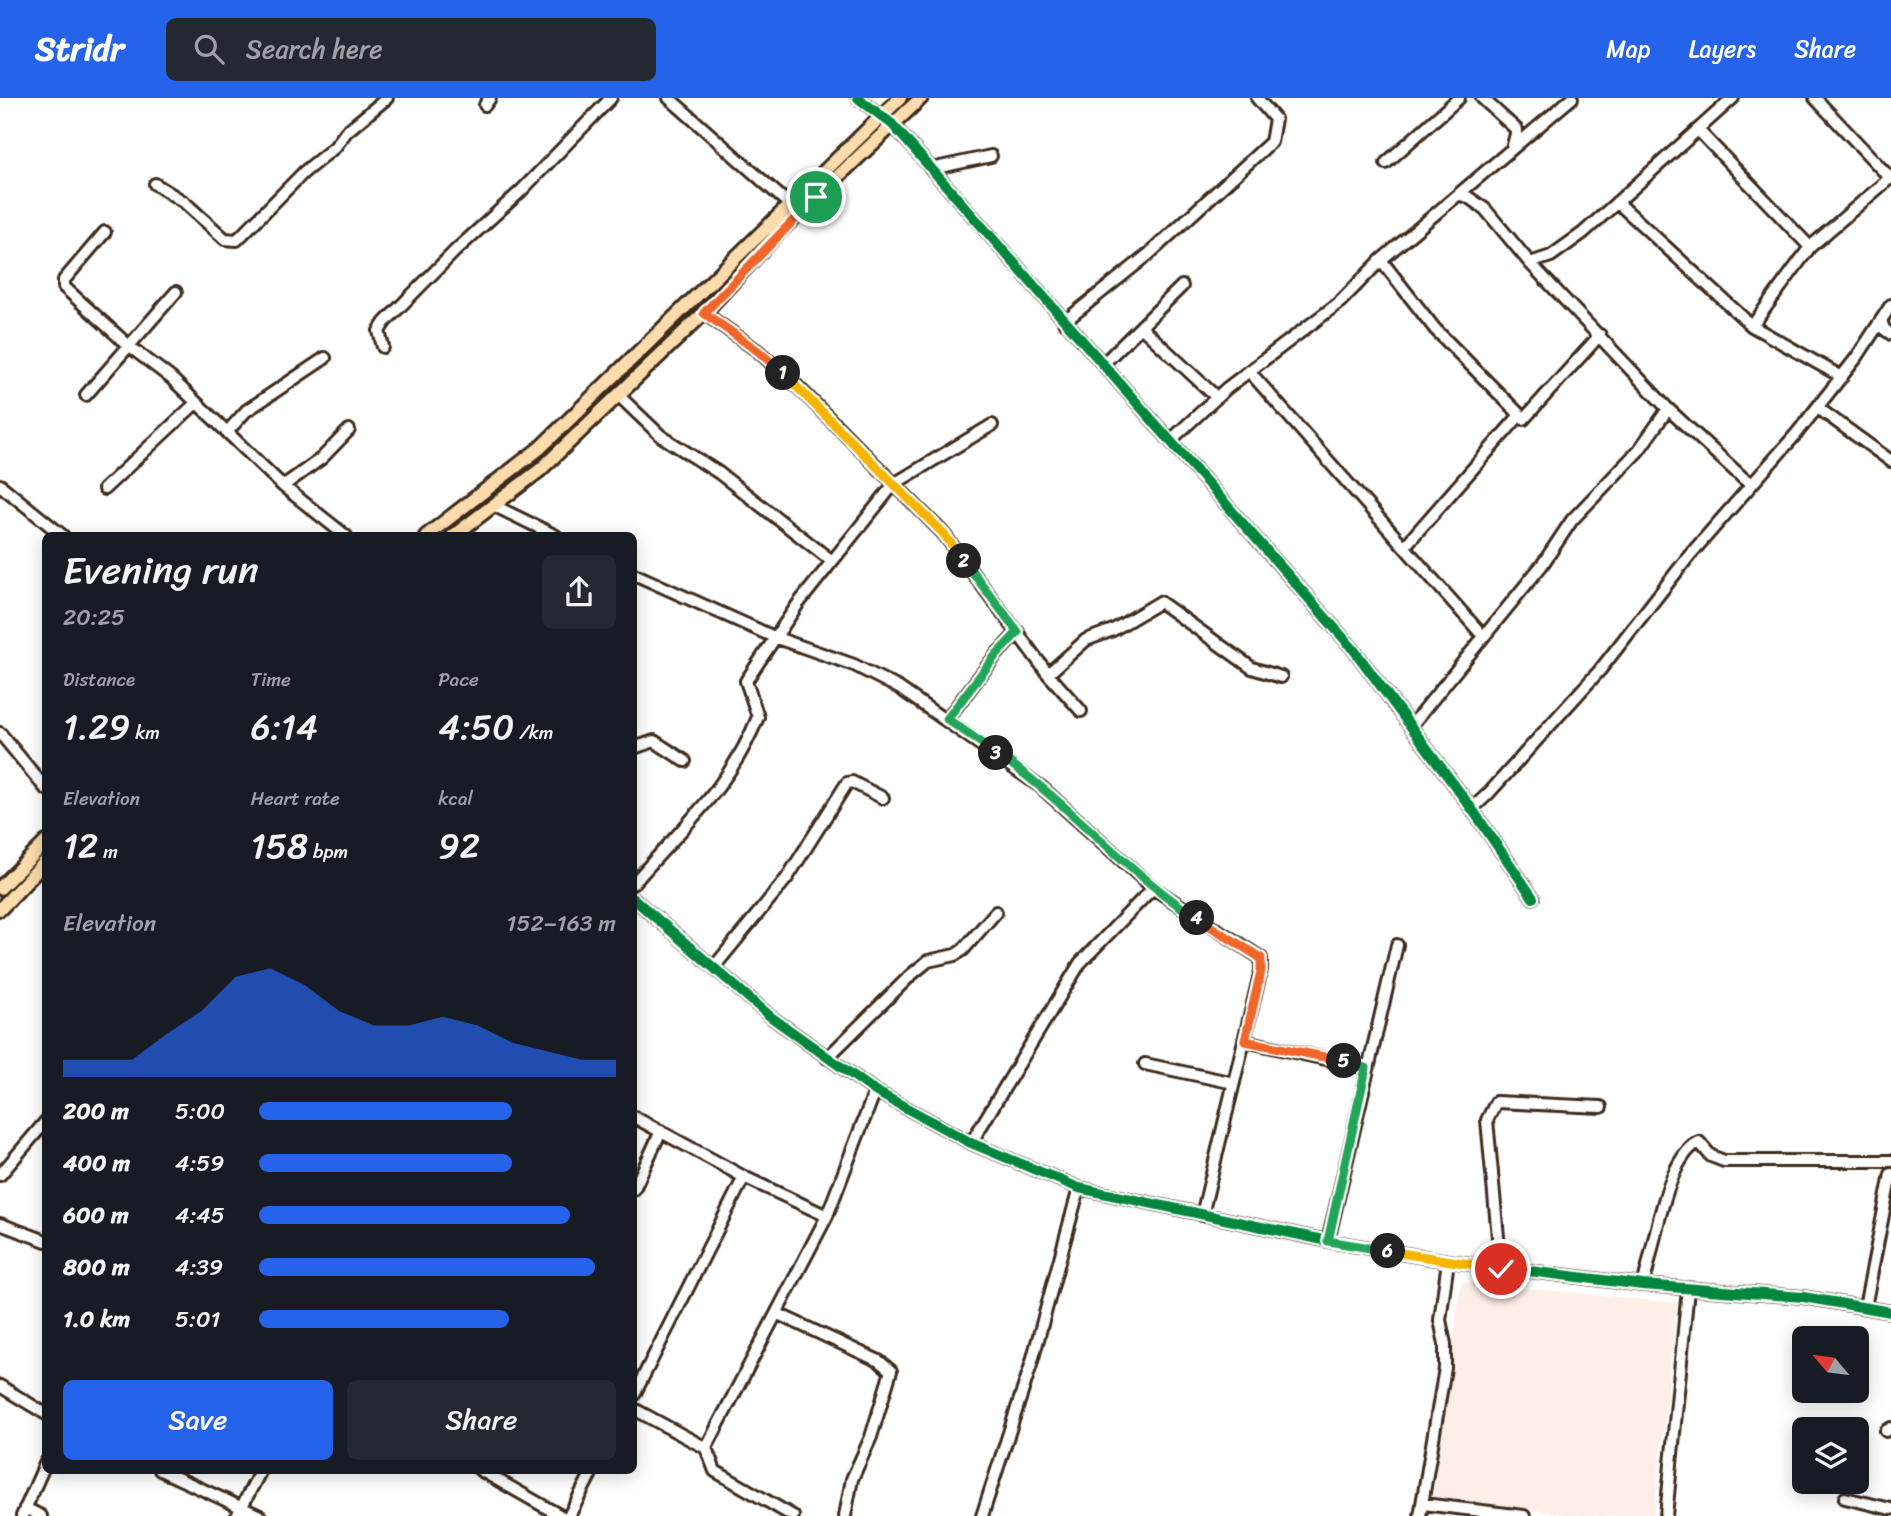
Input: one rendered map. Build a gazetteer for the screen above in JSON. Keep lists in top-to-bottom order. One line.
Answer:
{"north":"top left","page":{"header":"Stridr","search":"Search here","nav":["Map","Layers","Share"],"pins":["1","2","3","4","5","6"],"heading":["Evening run","20:25"],"stats":[["Distance","1.29 km"],["Time","6:14"],["Pace","4:50 /km"],["Elevation","12 m"],["Heart rate","158 bpm"],["kcal","92"]],"chart":["Elevation","152–163 m"],"list":[{"name":"200 m","note":"5:00"},{"name":"400 m","note":"4:59"},{"name":"600 m","note":"4:45"},{"name":"800 m","note":"4:39"},{"name":"1.0 km","note":"5:01"}],"buttons":["Save","Share"]}}
